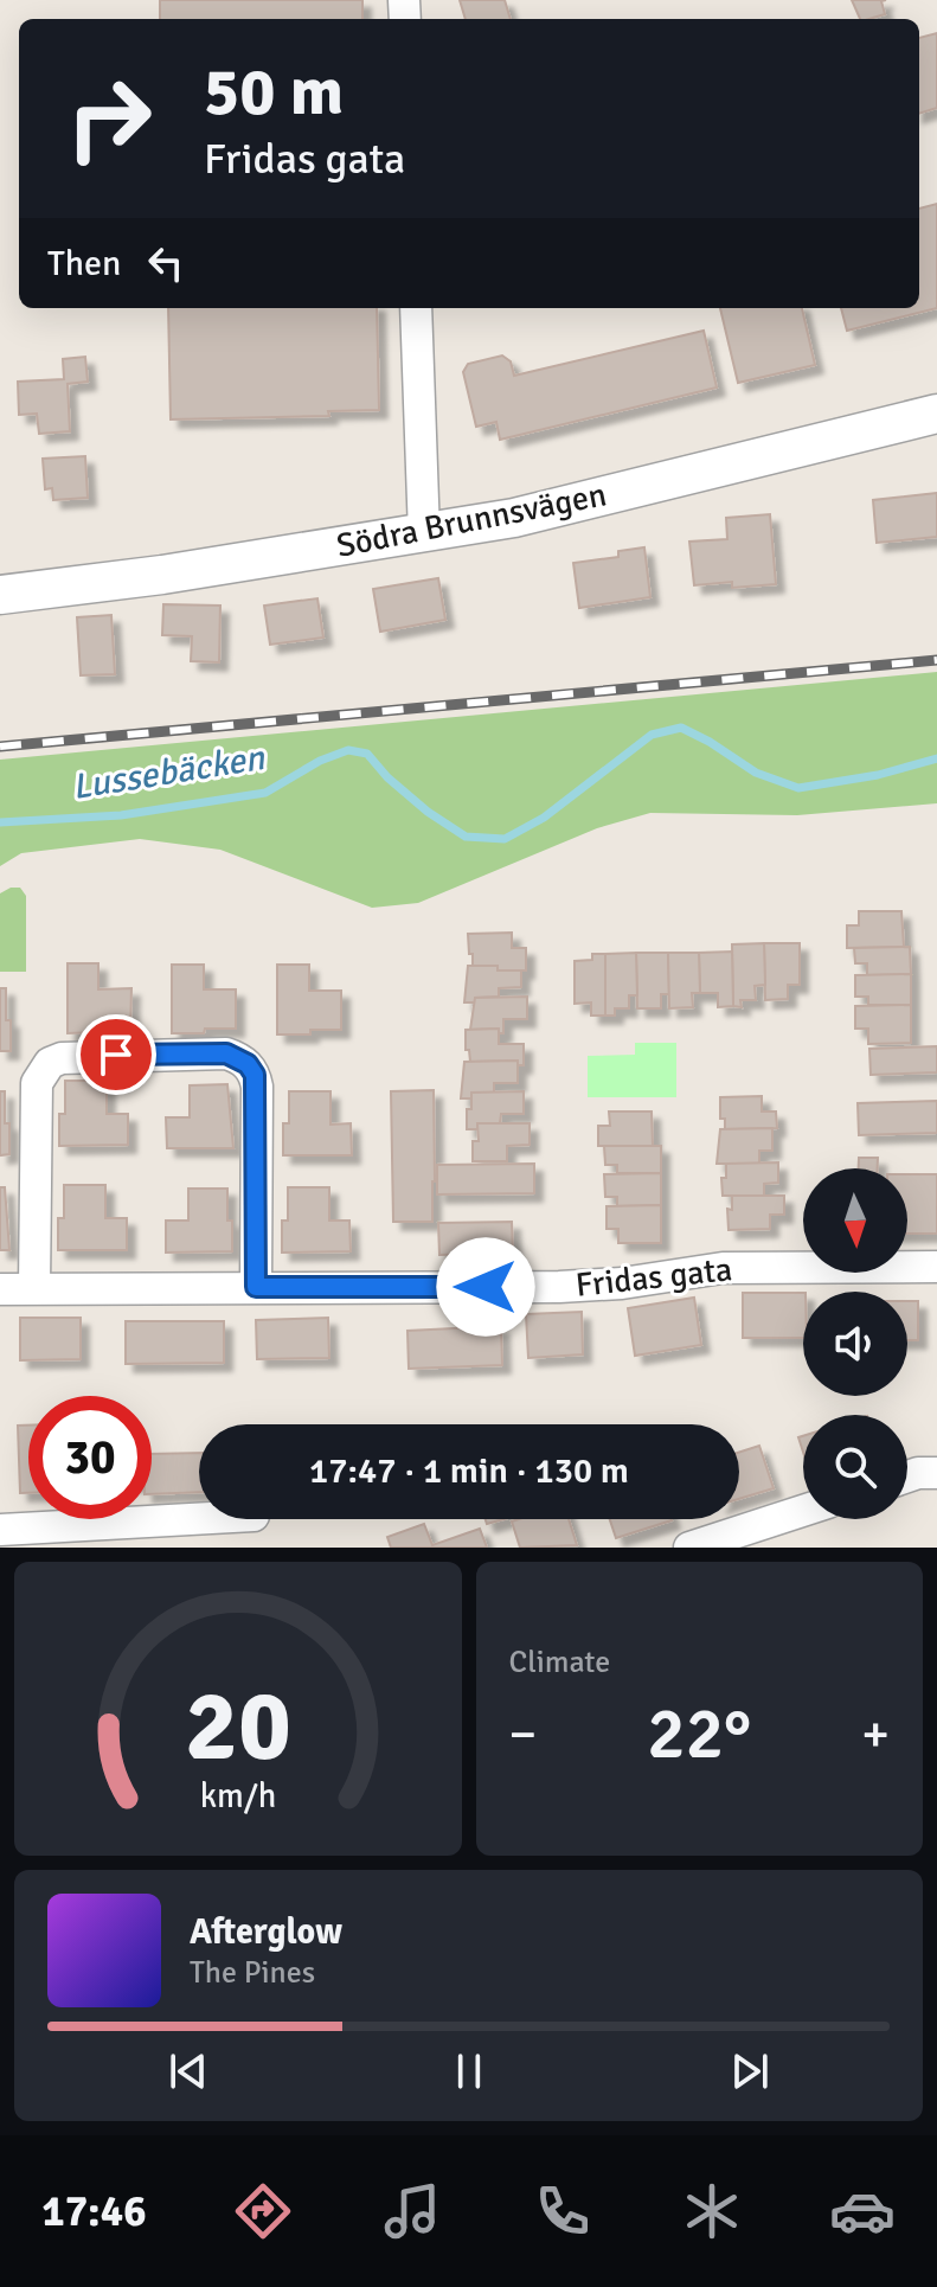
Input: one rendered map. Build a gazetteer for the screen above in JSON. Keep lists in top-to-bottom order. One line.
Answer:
{"streets":{"street":["Södra Brunnsvägen","Fridas gata"]},"water":["Lussebäcken"],"north":"bottom","page":{"turn":["50 m","Fridas gata"],"then":"Then","limit":"30","trip":"17:47 · 1 min · 130 m","tile":"Climate","heat":["−","22°","+"],"song":["Afterglow","The Pines"],"tabs":"17:46","gauge":["20","km/h"]}}
